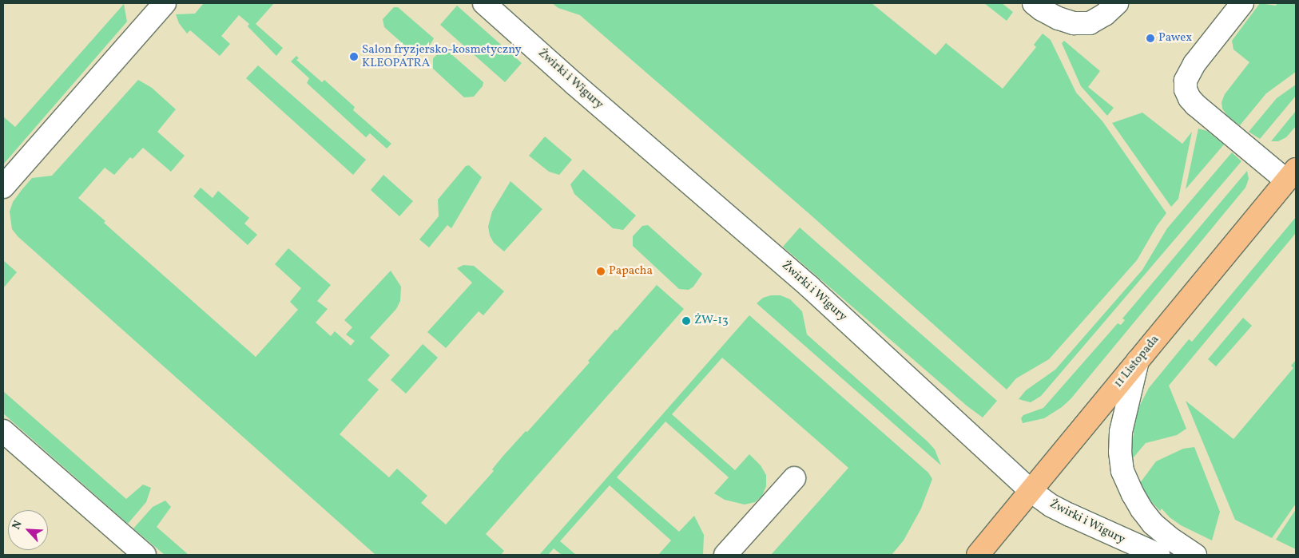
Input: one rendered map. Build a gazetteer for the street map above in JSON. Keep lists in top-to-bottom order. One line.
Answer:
{"streets":{"main road":["11 Listopada"],"street":["Żwirki i Wigury"]},"crossings":[["Żwirki i Wigury","11 Listopada"]],"places":["Pawex","Salon fryzjersko-kosmetyczny KLEOPATRA","Papacha","ŻW-13"],"north":"top left"}
